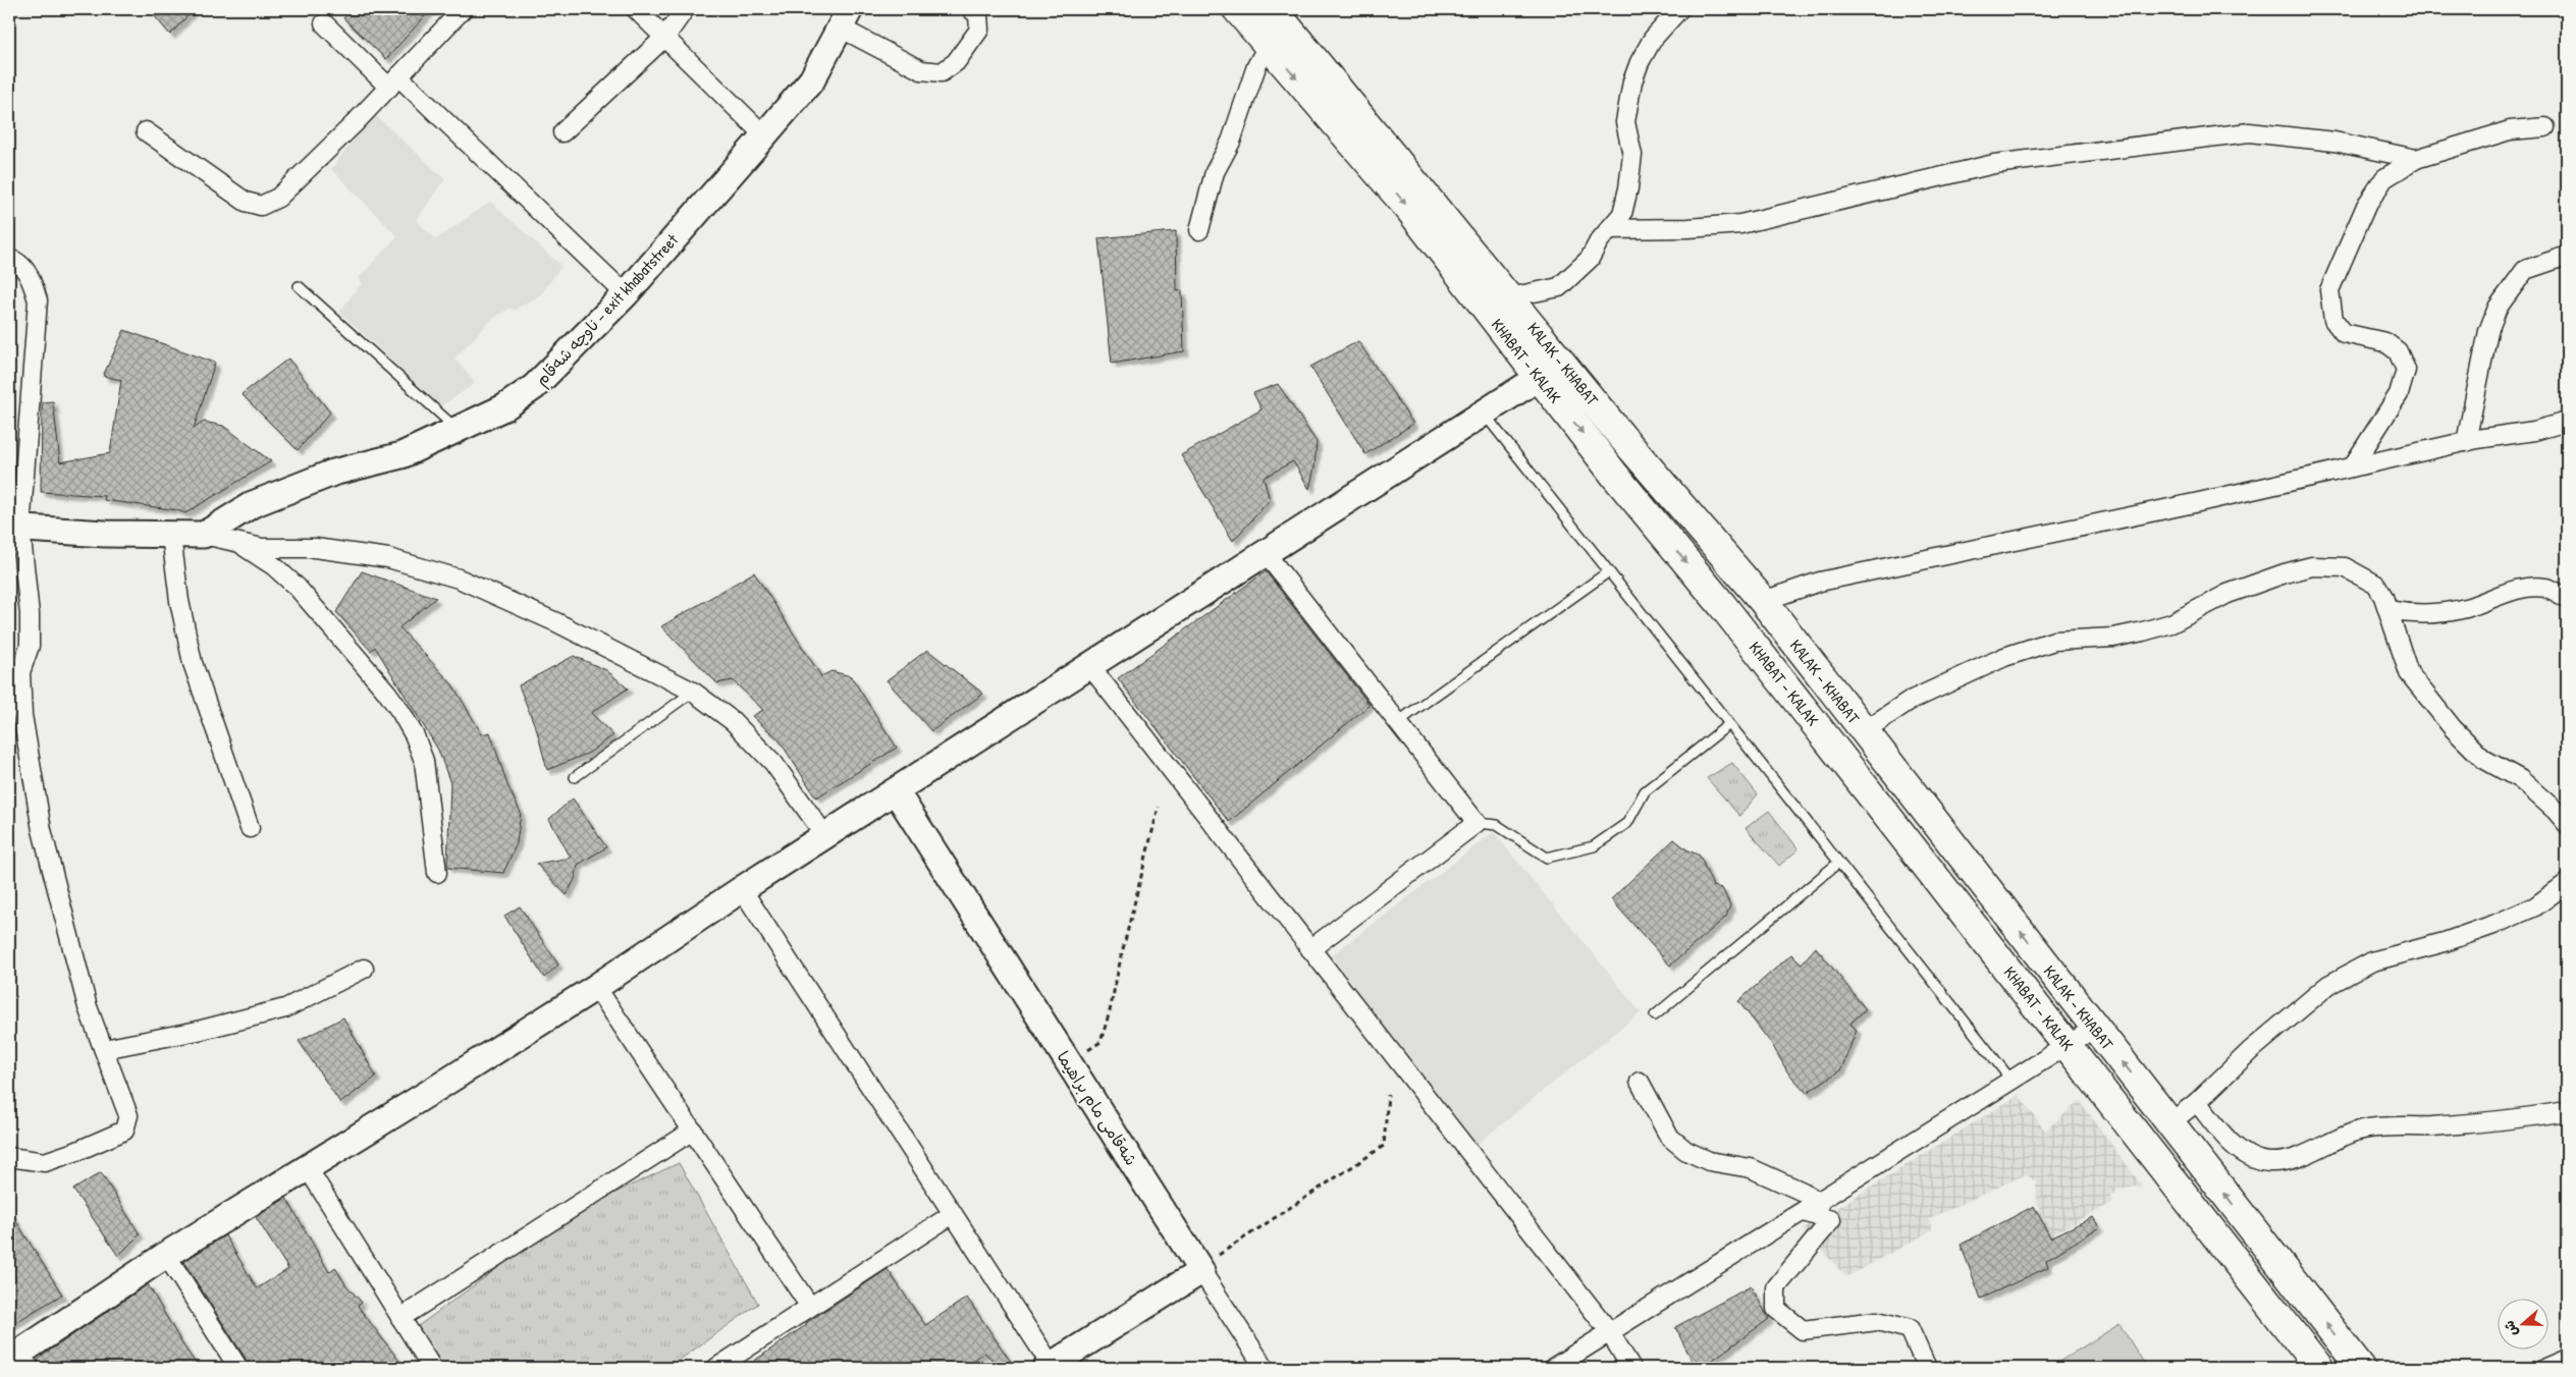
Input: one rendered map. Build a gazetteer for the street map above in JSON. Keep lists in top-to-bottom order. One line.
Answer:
{"streets":{"main road":["KHABAT - KALAK","KALAK - KHABAT"],"street":["ناوچە شەقام - exit khabatstreet","شەقامی مام براهیما"]},"one_way":["KHABAT - KALAK","KALAK - KHABAT"],"north":"left"}
